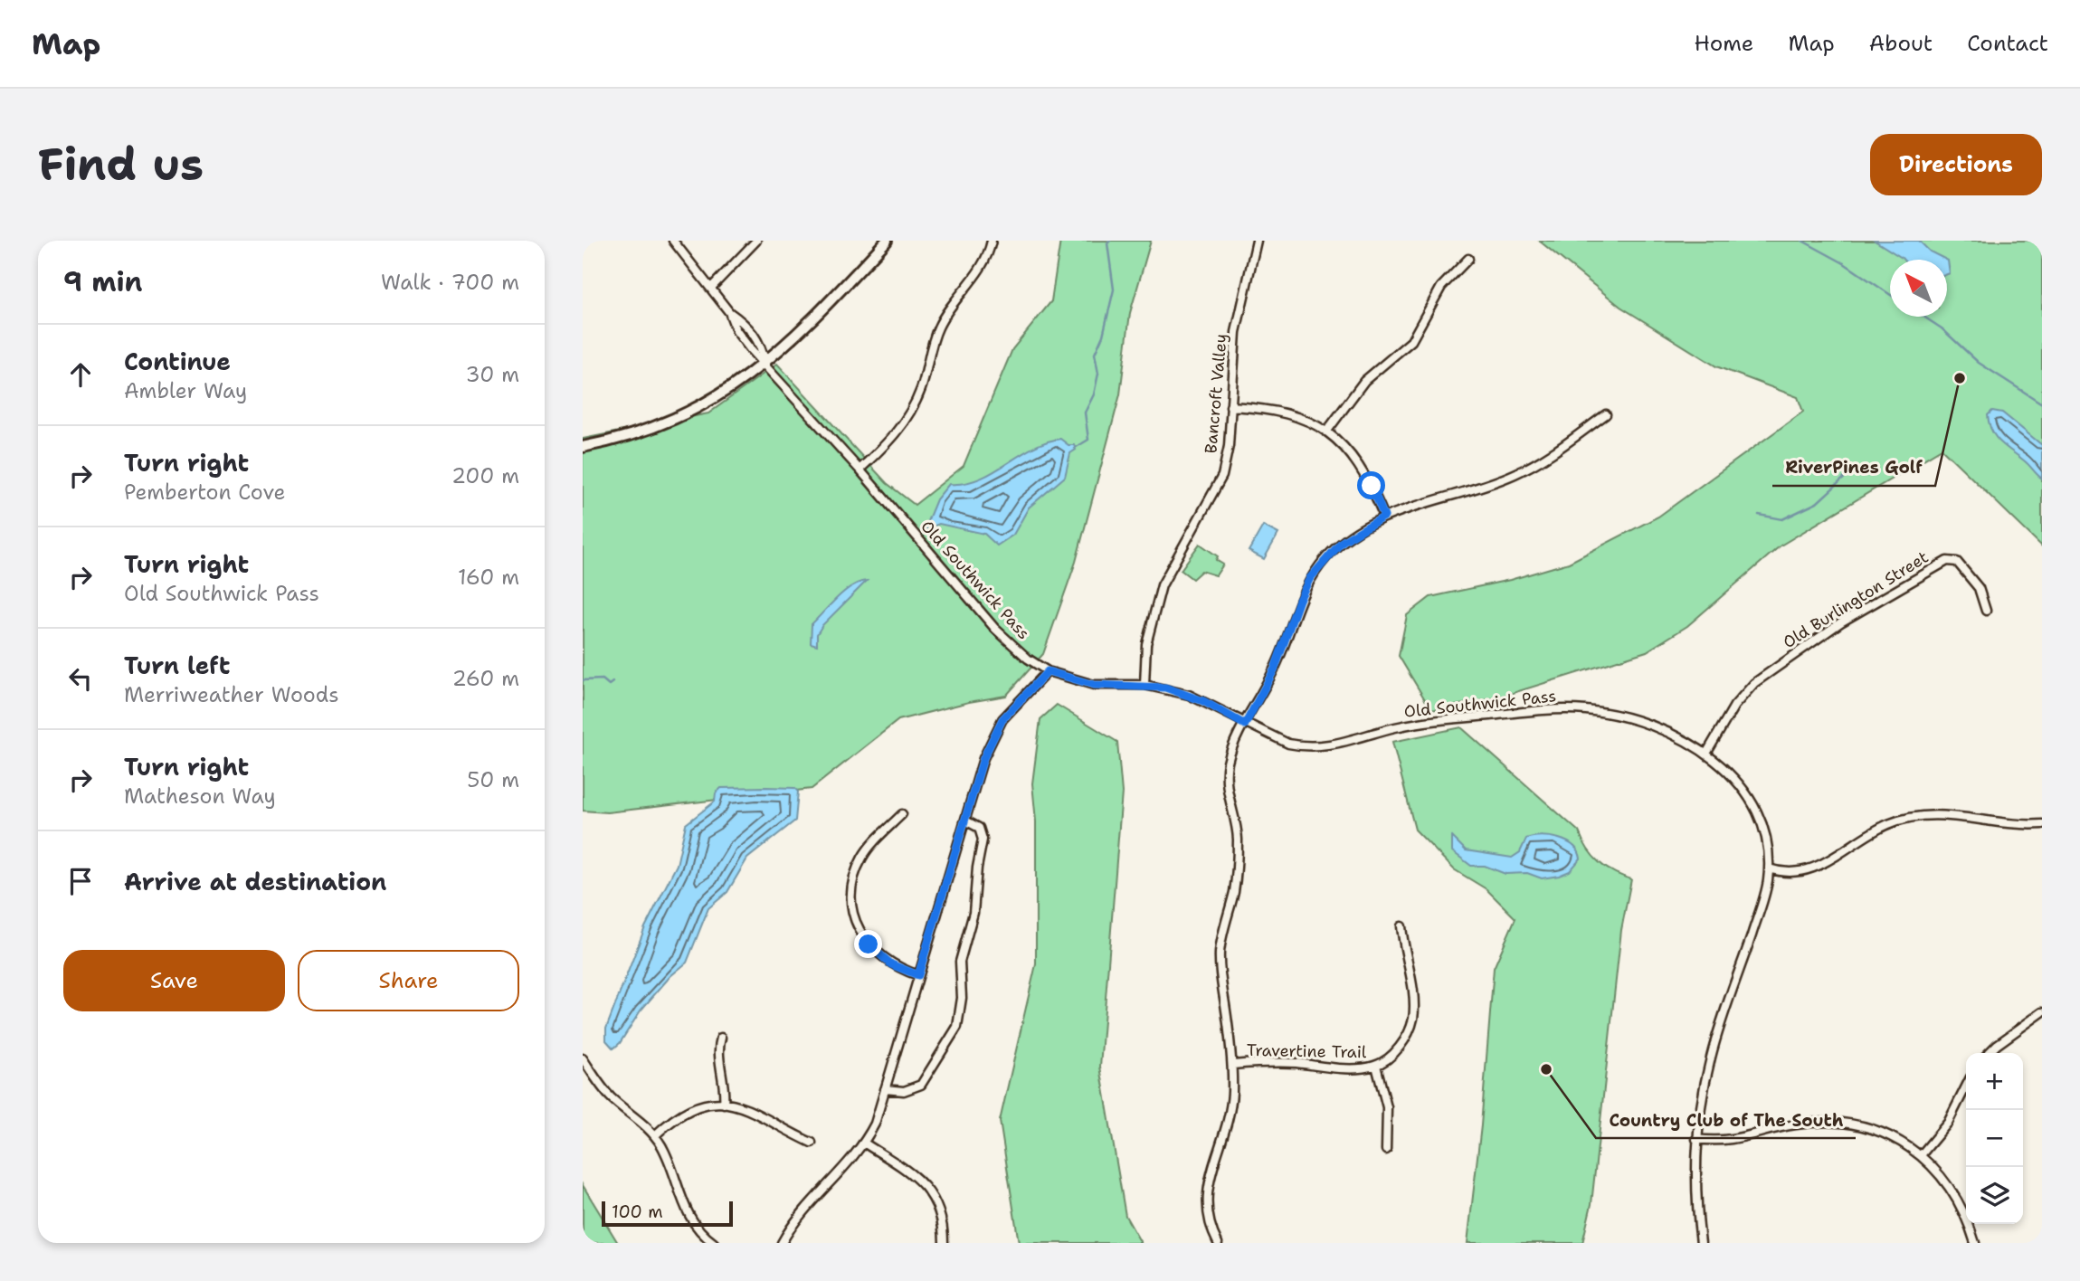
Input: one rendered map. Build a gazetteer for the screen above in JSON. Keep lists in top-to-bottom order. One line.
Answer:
{"streets":{"street":["Bancroft Valley","Old Southwick Pass","Old Burlington Street","Travertine Trail"]},"crossings":[["Bancroft Valley","Old Southwick Pass"],["Old Southwick Pass","Old Burlington Street"]],"places":["RiverPines Golf","Country Club of The South"],"scale_bar":"100 m","north":"top left","page":{"header":"Map","nav":["Home","Map","About","Contact"],"buttons":["Directions",["Save","Share"]],"title":"Find us","heading":["9 min","Walk · 700 m"],"list":[["Continue","Ambler Way","30 m"],["Turn right","Pemberton Cove","200 m"],["Turn right","Old Southwick Pass","160 m"],["Turn left","Merriweather Woods","260 m"],["Turn right","Matheson Way","50 m"],"Arrive at destination"],"map_buttons":["+","−"],"scale":"100 m"}}
